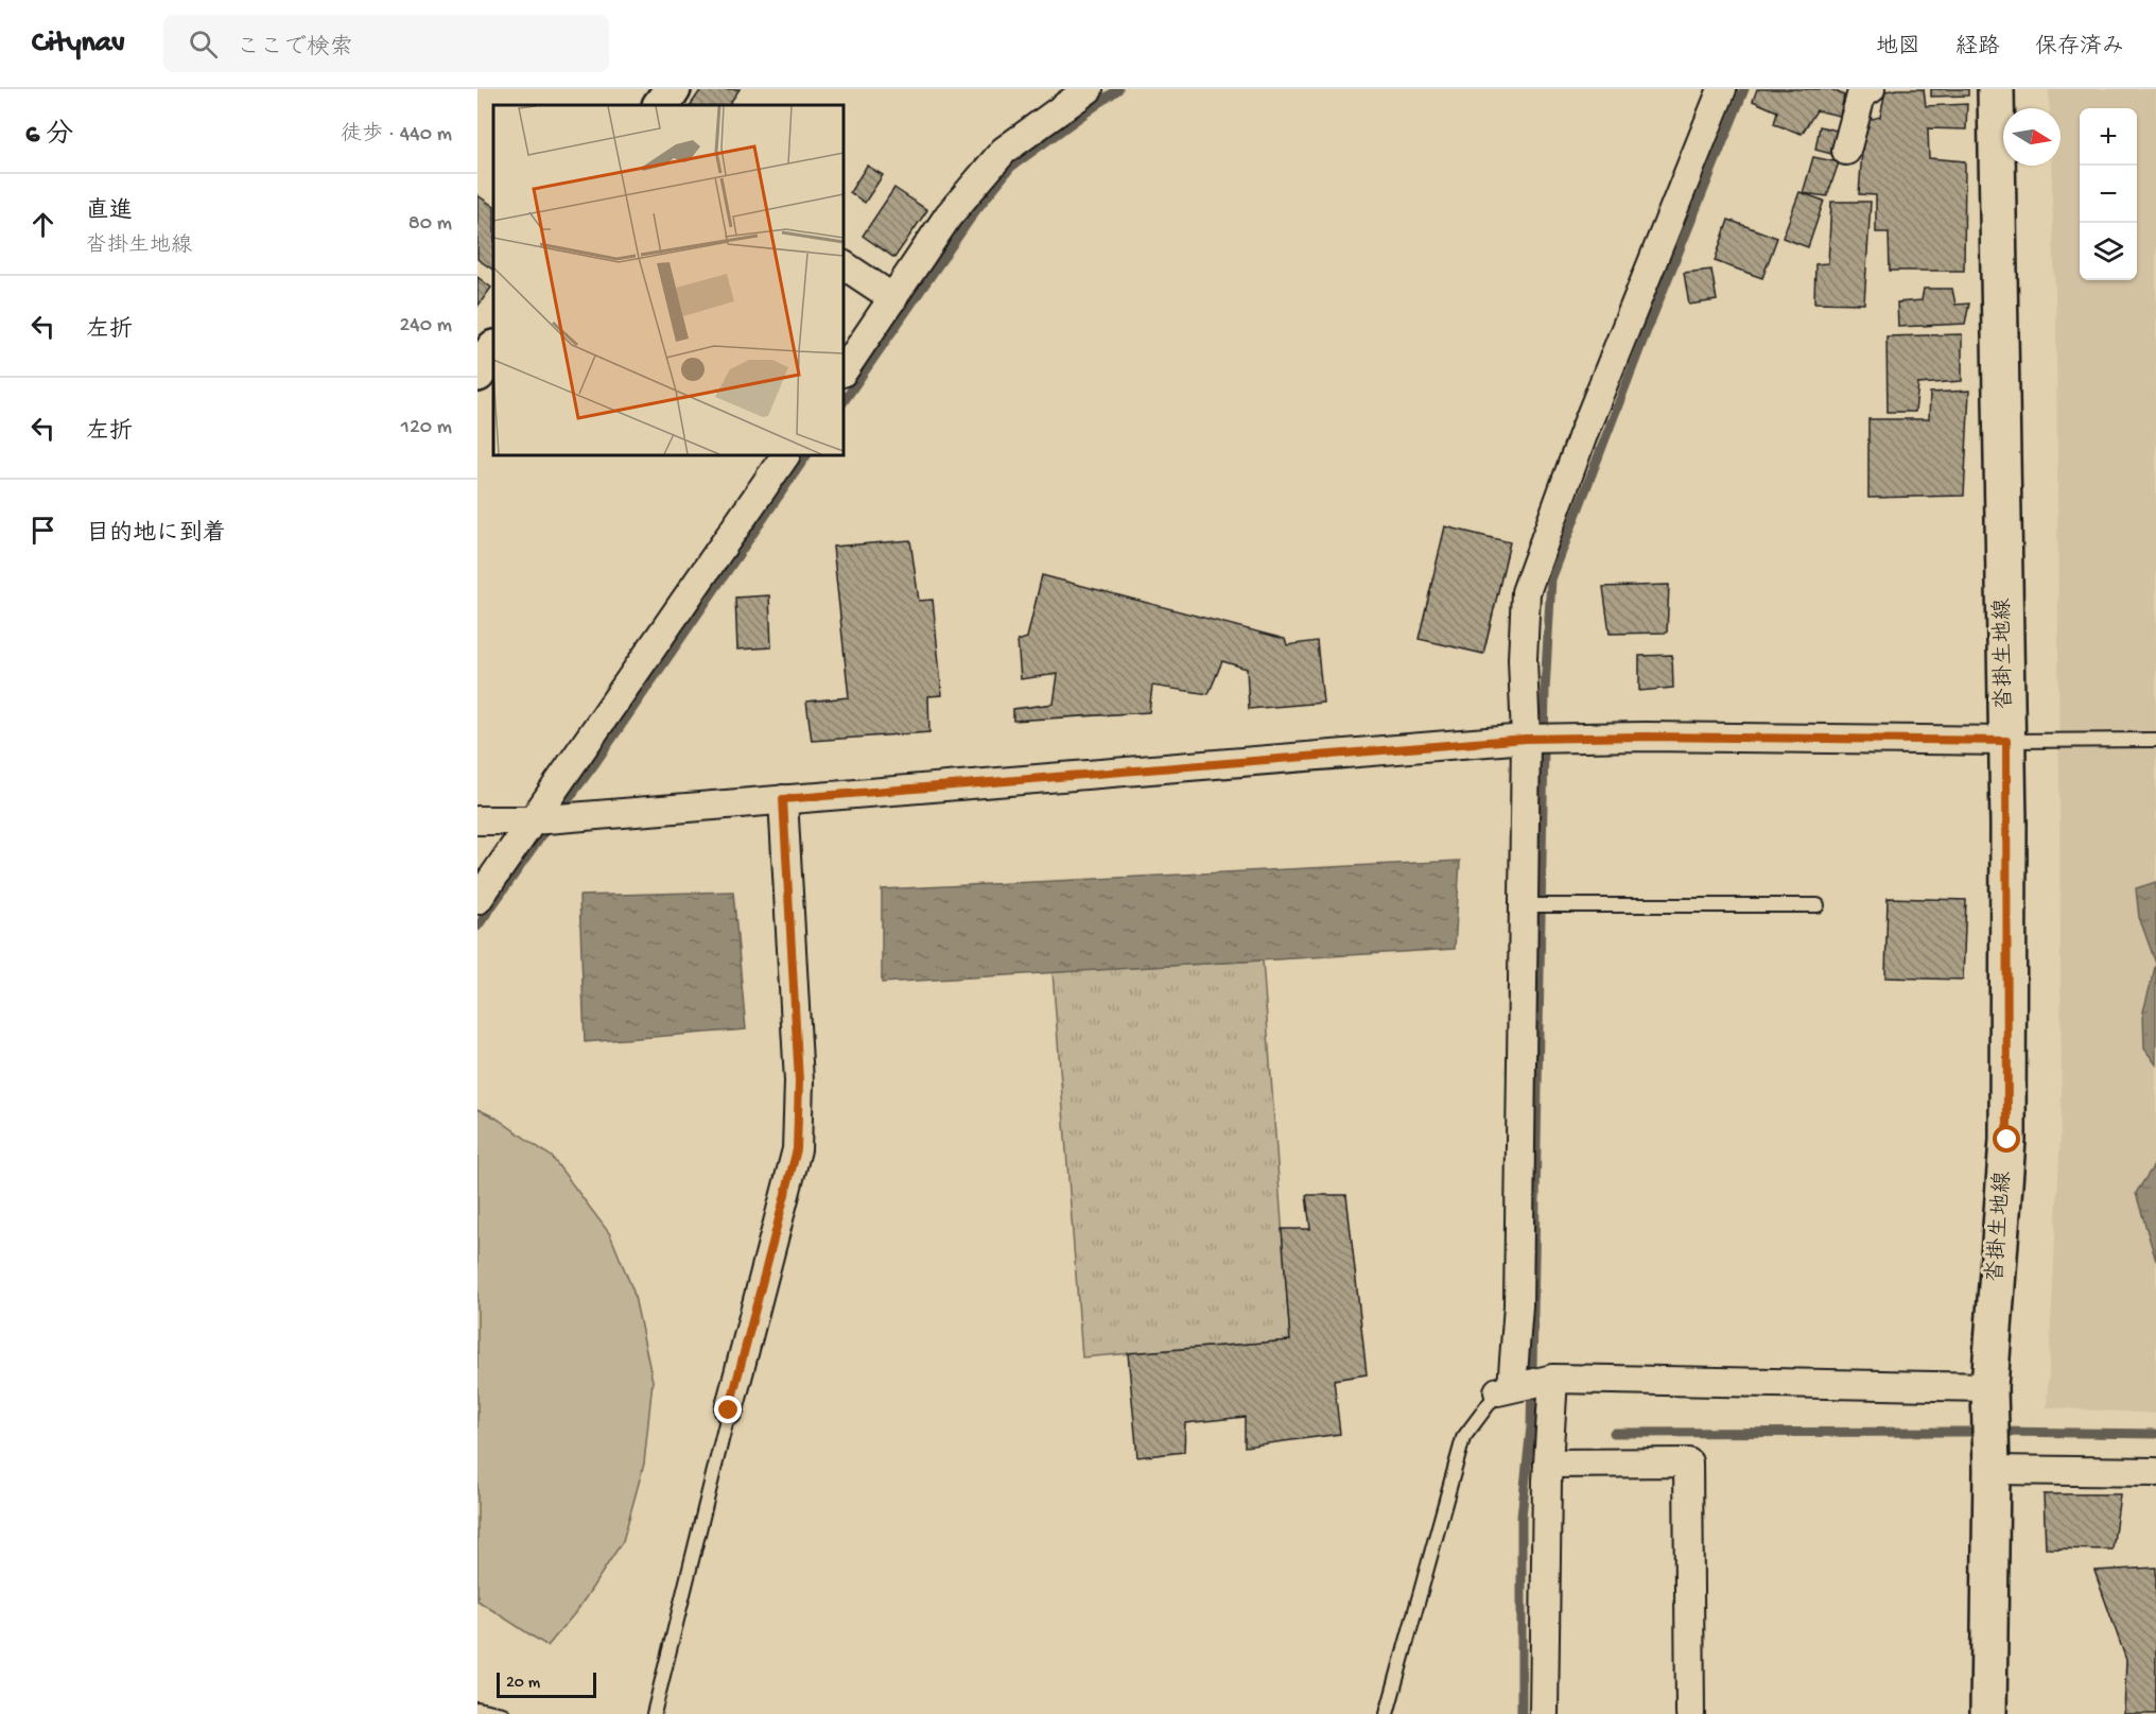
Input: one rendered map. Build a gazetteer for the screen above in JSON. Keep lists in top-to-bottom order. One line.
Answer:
{"streets":{"main road":["沓掛生地線"]},"scale_bar":"20 m","north":"right","page":{"header":"Citynav","search":"ここで検索","nav":["地図","経路","保存済み"],"heading":["6 分","徒歩 · 440 m"],"map_buttons":["+","−"],"list":[["直進","沓掛生地線","80 m"],["左折","240 m"],["左折","120 m"],"目的地に到着"],"scale":"20 m"}}
